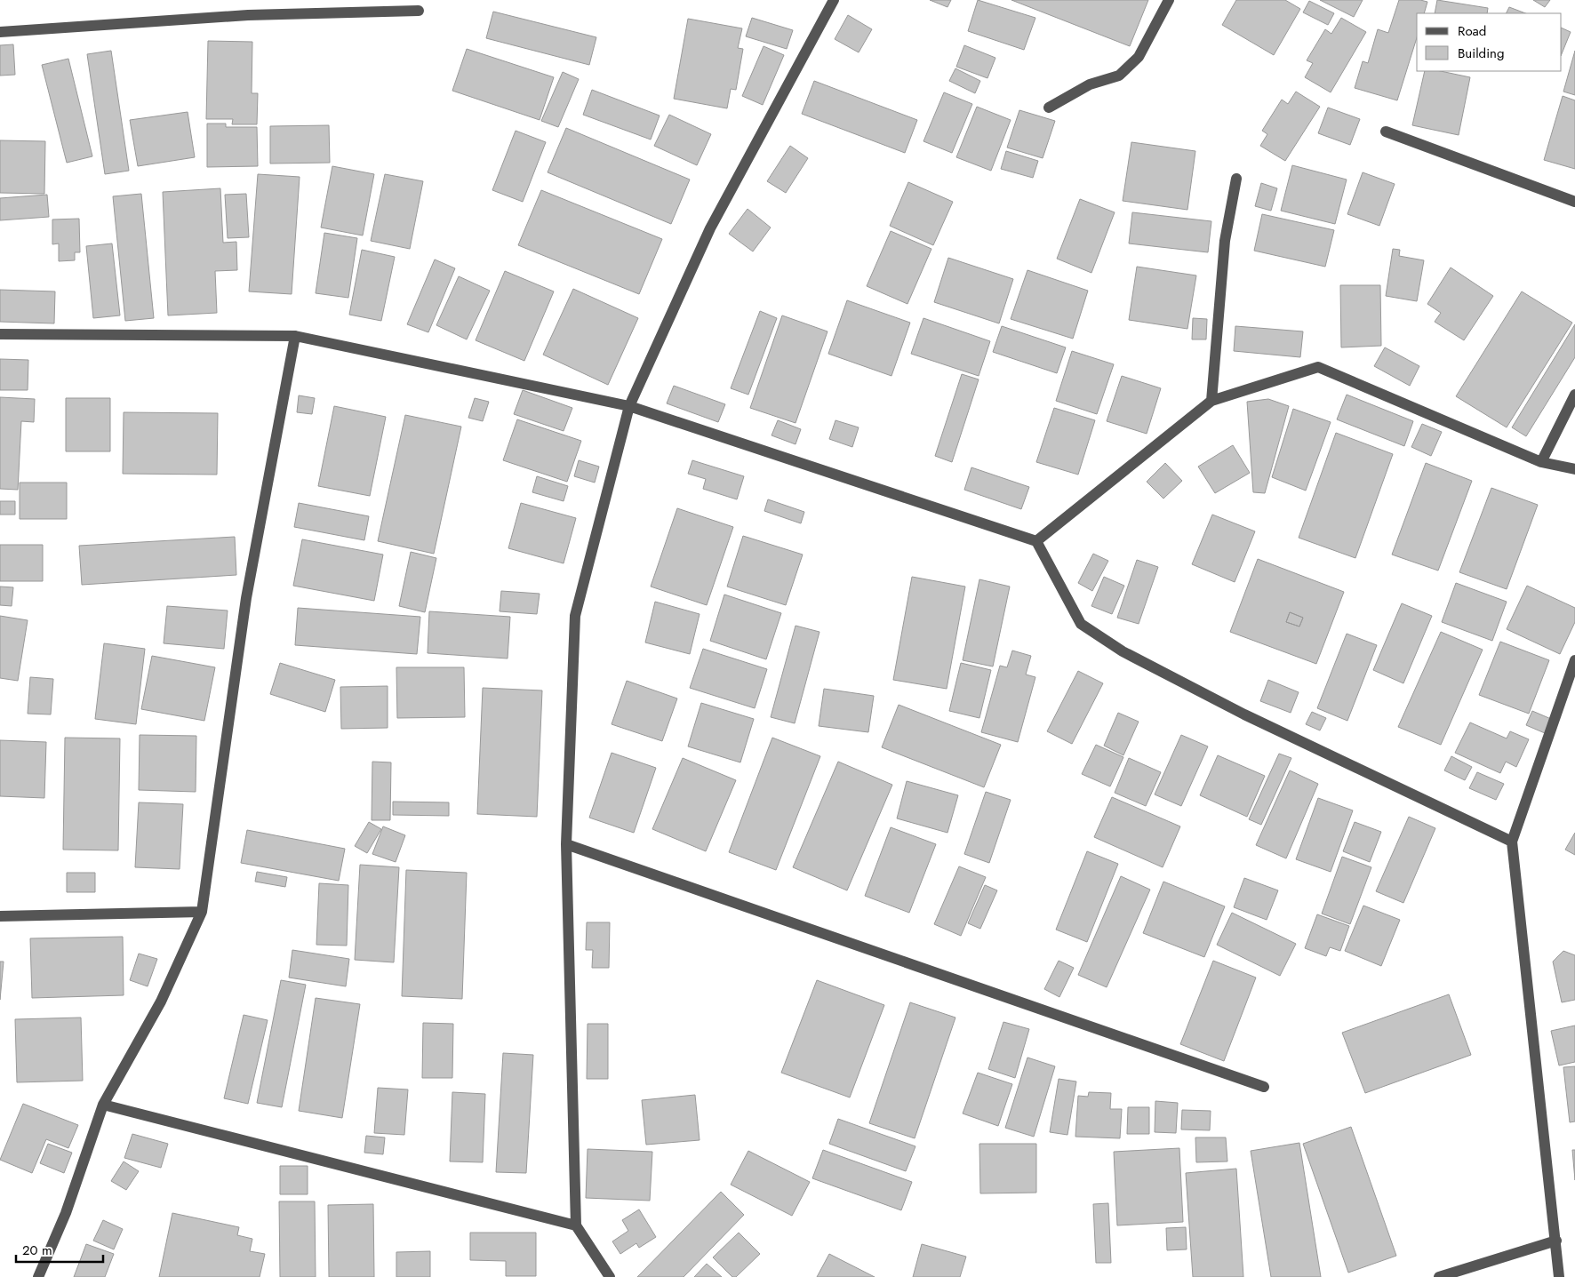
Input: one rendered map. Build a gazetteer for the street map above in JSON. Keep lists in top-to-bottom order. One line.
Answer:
{"legend":["Road","Building"],"scale_bar":"20 m"}
